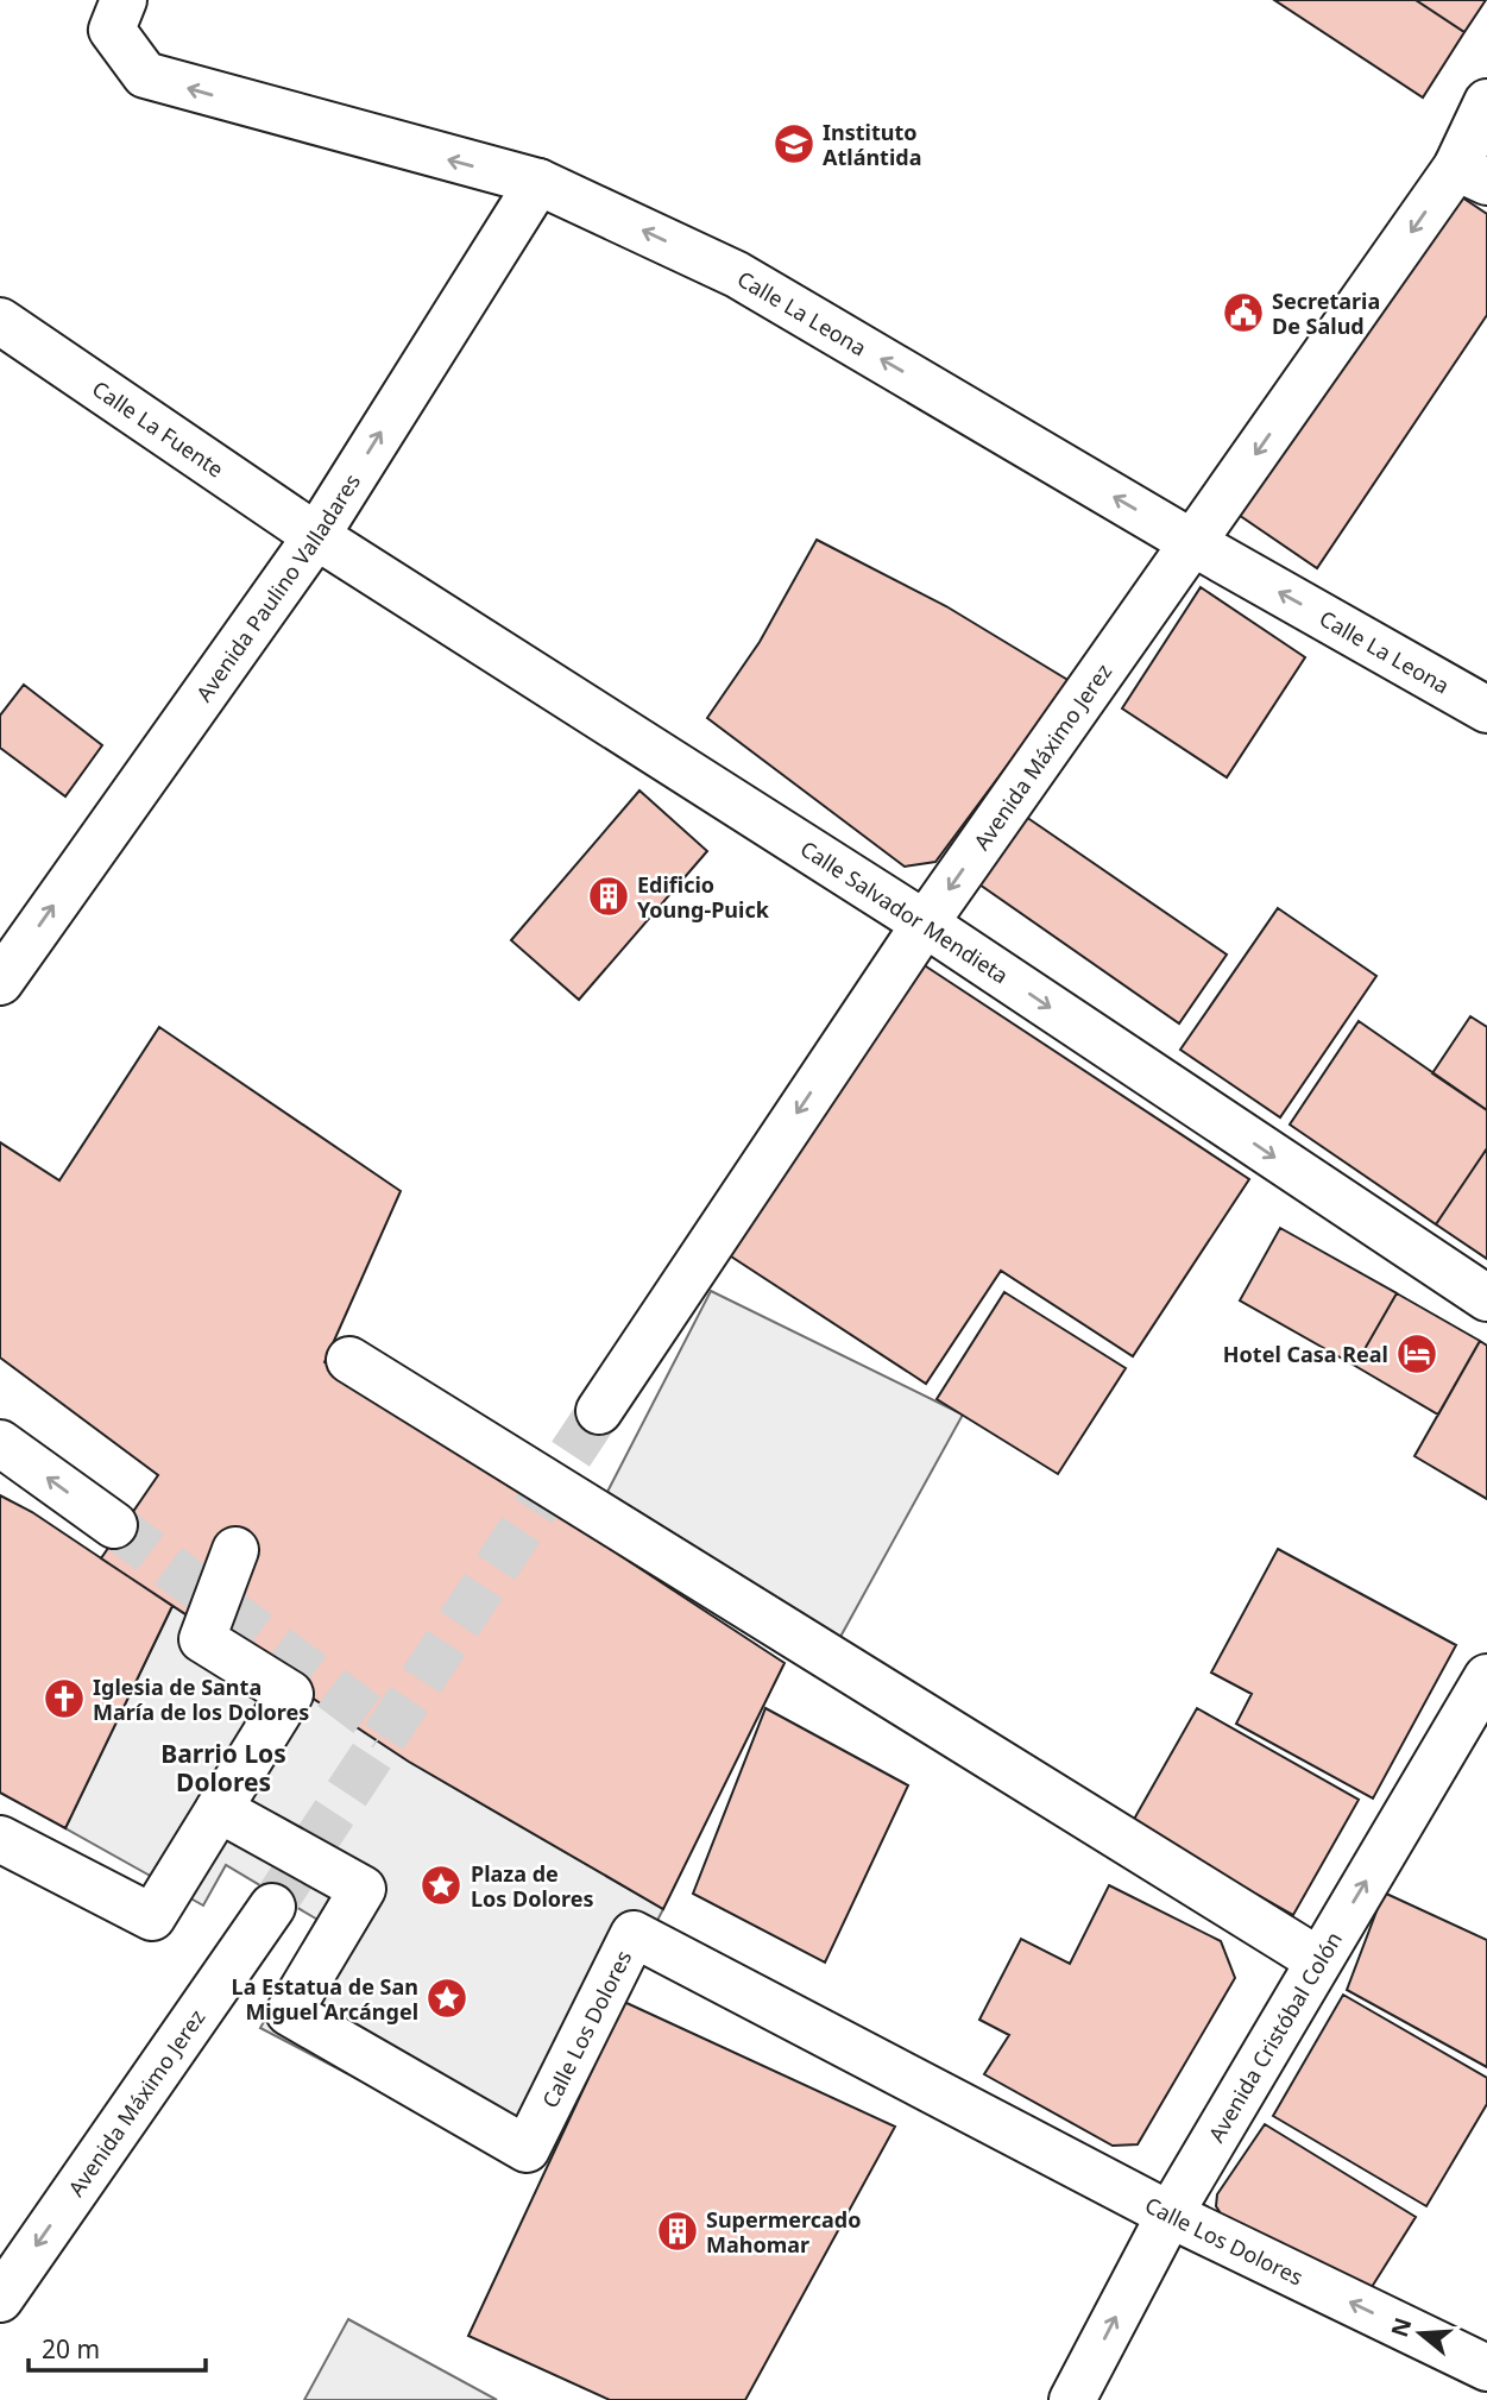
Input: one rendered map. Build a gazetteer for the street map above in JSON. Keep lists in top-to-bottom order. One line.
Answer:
{"streets":{"street":["Calle La Leona","Calle La Fuente","Avenida Paulino Valladares","Avenida Máximo Jerez","Calle Salvador Mendieta","Calle Los Dolores","Avenida Cristóbal Colón"]},"crossings":[["Calle La Leona","Avenida Paulino Valladares"],["Calle La Leona","Avenida Máximo Jerez"],["Calle La Fuente","Avenida Paulino Valladares"],["Calle La Fuente","Calle Salvador Mendieta"],["Avenida Paulino Valladares","Calle Salvador Mendieta"],["Avenida Máximo Jerez","Calle Salvador Mendieta"],["Calle Los Dolores","Avenida Cristóbal Colón"]],"one_way":["Calle La Leona","Avenida Paulino Valladares","Avenida Máximo Jerez","Calle Salvador Mendieta","Avenida Cristóbal Colón"],"districts":["Barrio Los Dolores"],"places":{"school or university":["Instituto Atlántida"],"public building":["Secretaria De Salud"],"building":["Edificio Young-Puick","Supermercado Mahomar"],"hotel":["Hotel Casa Real"],"church":["Iglesia de Santa María de los Dolores"],"place":["Plaza de Los Dolores","La Estatua de San Miguel Arcángel"]},"scale_bar":"20 m","north":"left"}
